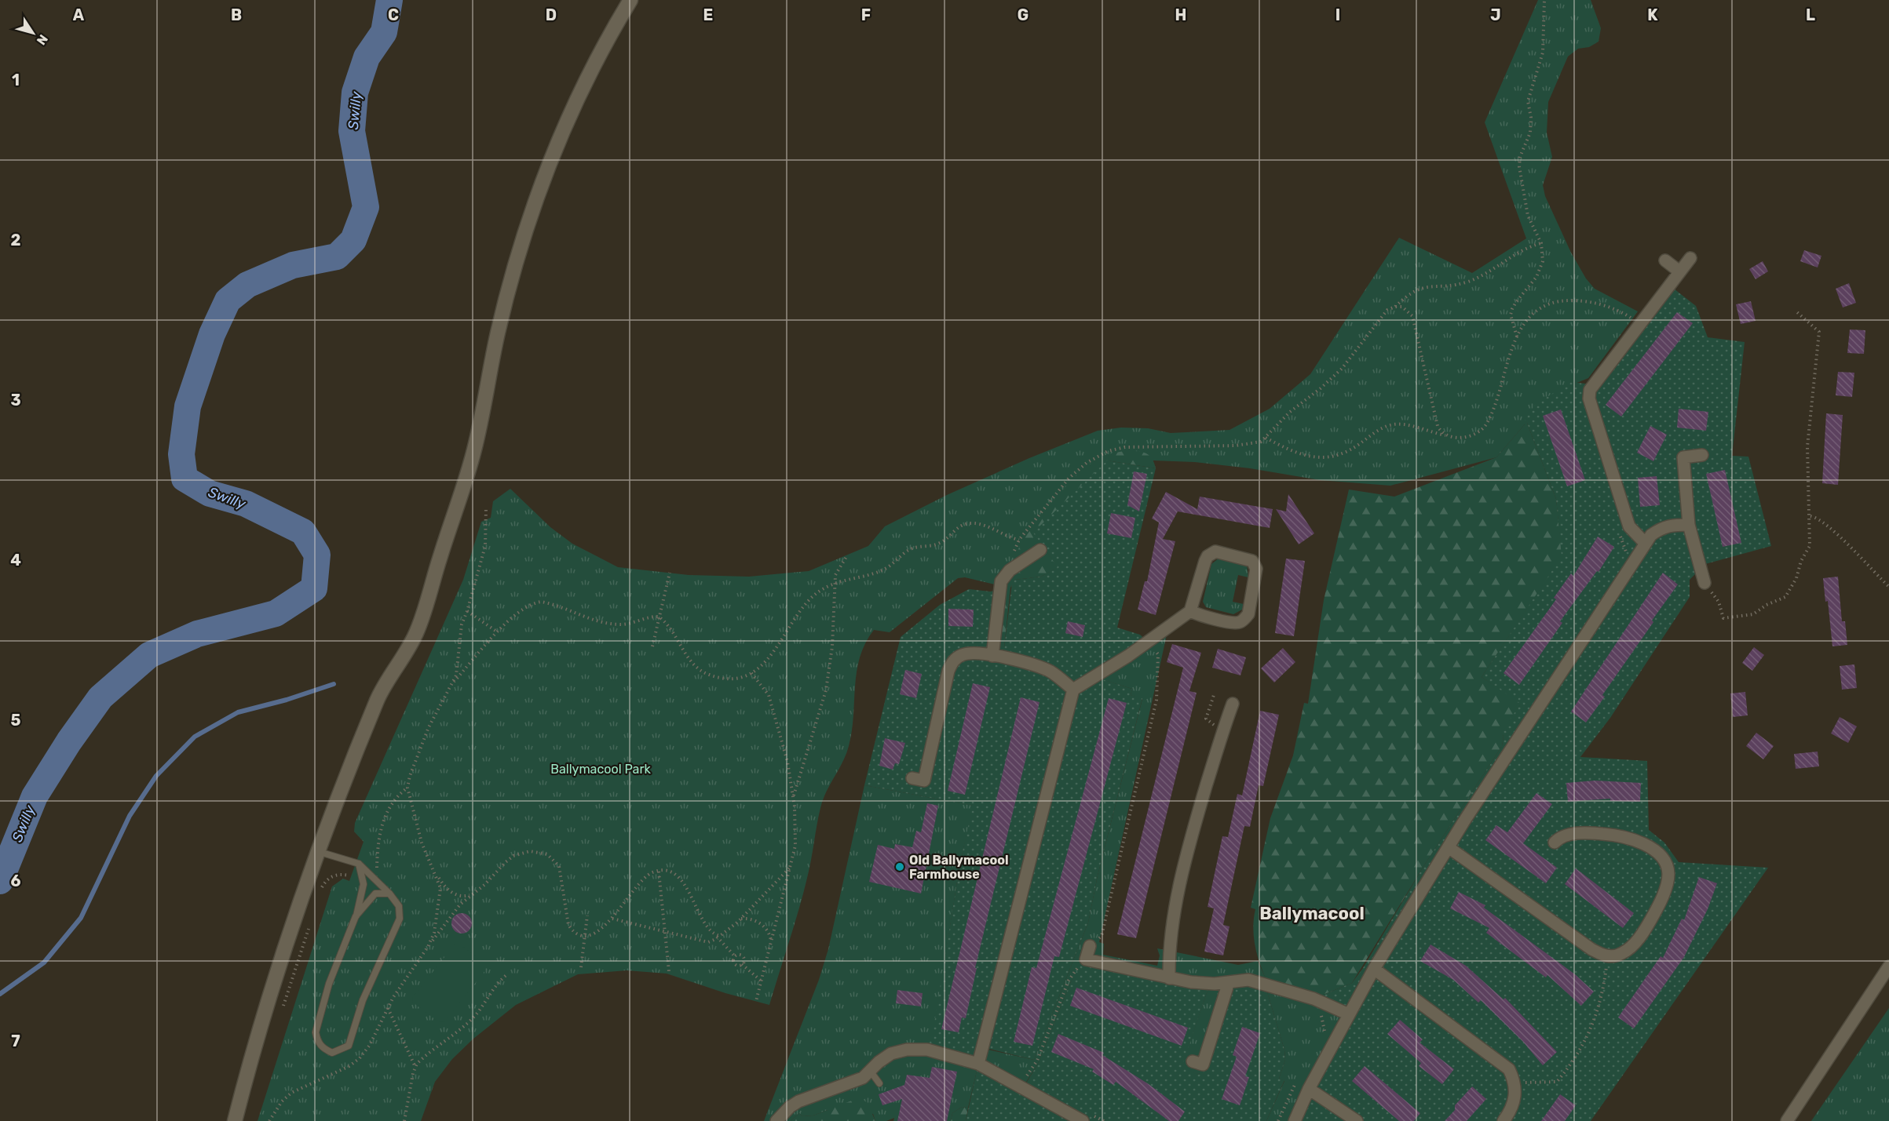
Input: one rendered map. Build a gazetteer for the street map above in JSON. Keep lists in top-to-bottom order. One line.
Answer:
{"districts":["Ballymacool"],"water":["Swilly"],"parks":["Ballymacool Park"],"places":["Old Ballymacool Farmhouse"],"north":"bottom right","grid":{"columns":["A","B","C","D","E","F","G","H","I","J","K","L"],"rows":["1","2","3","4","5","6","7"]}}
